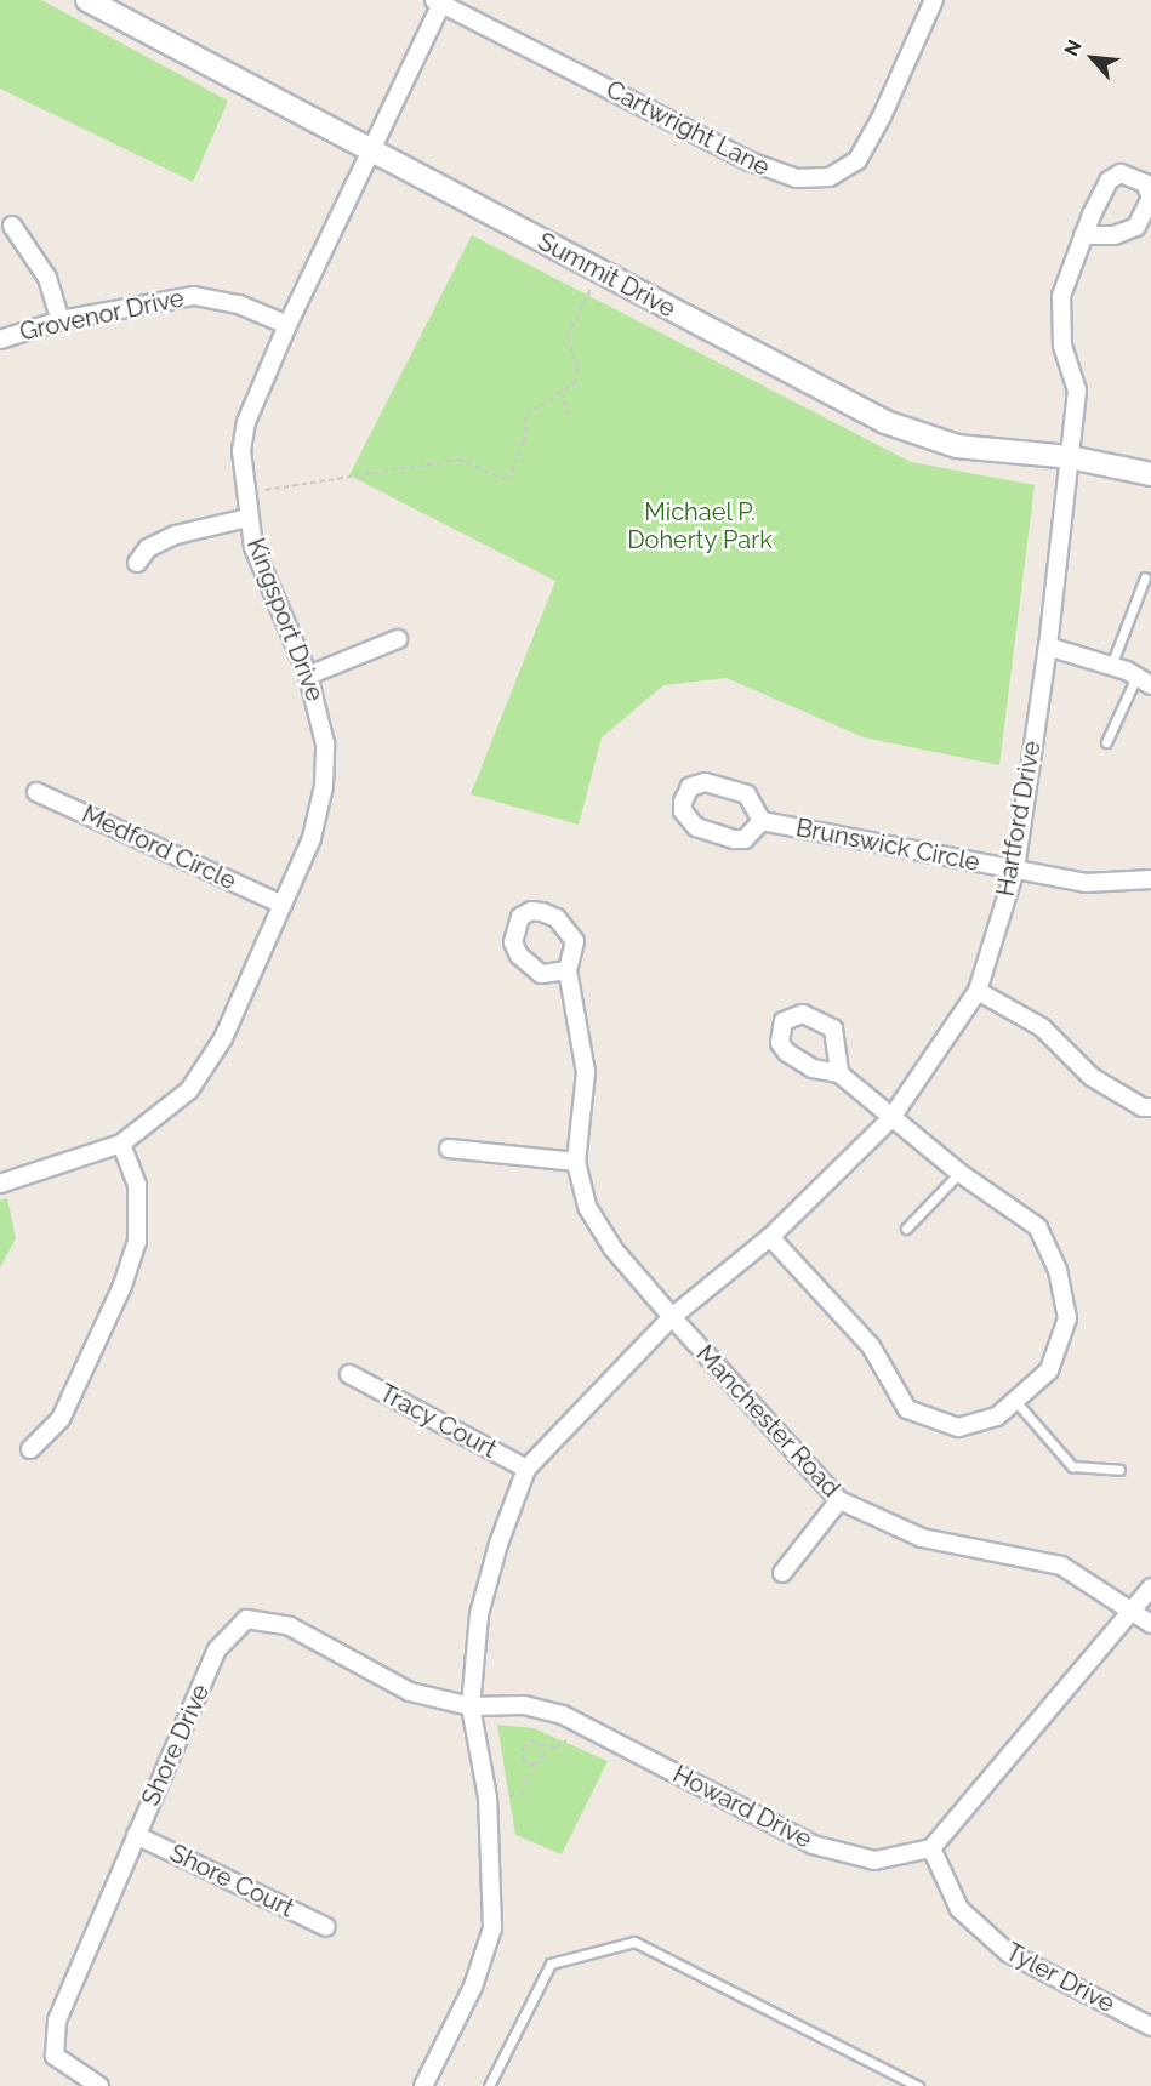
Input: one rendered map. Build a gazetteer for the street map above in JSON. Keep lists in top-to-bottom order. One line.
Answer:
{"streets":{"street":["Cartwright Lane","Summit Drive","Grovenor Drive","Kingsport Drive","Hartford Drive","Brunswick Circle","Medford Circle","Tracy Court","Manchester Road","Shore Drive","Howard Drive","Shore Court","Tyler Drive"]},"crossings":[["Cartwright Lane","Kingsport Drive"],["Summit Drive","Kingsport Drive"],["Summit Drive","Hartford Drive"],["Grovenor Drive","Kingsport Drive"],["Kingsport Drive","Medford Circle"],["Hartford Drive","Brunswick Circle"],["Hartford Drive","Tracy Court"],["Hartford Drive","Manchester Road"],["Shore Drive","Howard Drive"],["Shore Drive","Shore Court"],["Howard Drive","Tyler Drive"]],"parks":["Michael P. Doherty Park"],"north":"top left"}
